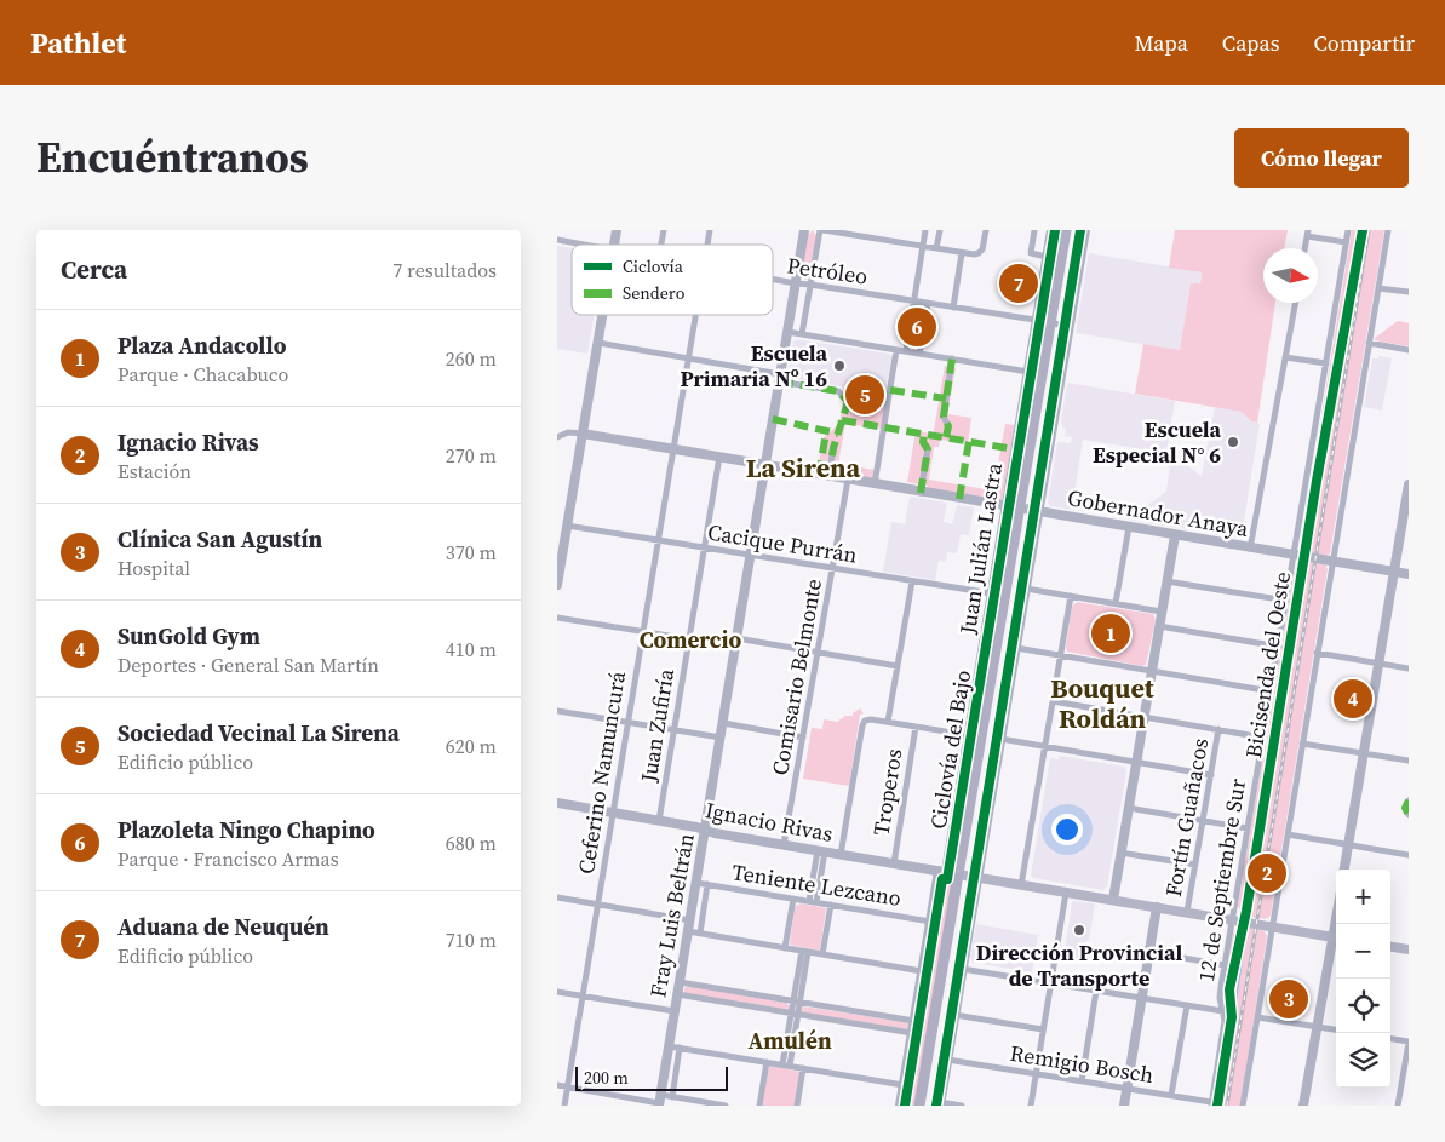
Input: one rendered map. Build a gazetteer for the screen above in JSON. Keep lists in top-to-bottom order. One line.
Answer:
{"streets":{"main road":["Ignacio Rivas"],"street":["Petróleo","Gobernador Anaya","Cacique Purrán","Juan Julián Lastra","Comisario Belmonte","Juan Zufiría","Ceferino Namuncurá","Troperos","Fortín Guañacos","12 de Septiembre Sur","Teniente Lezcano","Fray Luis Beltrán","Remigio Bosch"],"cycle path":["Bicisenda del Oeste","Ciclovía del Bajo"]},"crossings":[["Petróleo","Juan Julián Lastra"],["Petróleo","Fray Luis Beltrán"],["Gobernador Anaya","Juan Julián Lastra"],["Gobernador Anaya","Comisario Belmonte"],["Gobernador Anaya","Juan Zufiría"],["Gobernador Anaya","Ceferino Namuncurá"],["Gobernador Anaya","12 de Septiembre Sur"],["Gobernador Anaya","Fray Luis Beltrán"],["Cacique Purrán","Juan Julián Lastra"],["Cacique Purrán","Comisario Belmonte"],["Cacique Purrán","Juan Zufiría"],["Cacique Purrán","Ceferino Namuncurá"],["Cacique Purrán","Fray Luis Beltrán"],["Juan Julián Lastra","Ignacio Rivas"],["Juan Julián Lastra","Teniente Lezcano"],["Comisario Belmonte","Ignacio Rivas"],["Juan Zufiría","Ignacio Rivas"],["Ceferino Namuncurá","Ignacio Rivas"],["Troperos","Ignacio Rivas"],["Fortín Guañacos","Ignacio Rivas"],["Ignacio Rivas","12 de Septiembre Sur"],["Ignacio Rivas","Fray Luis Beltrán"],["12 de Septiembre Sur","Remigio Bosch"],["Teniente Lezcano","Fray Luis Beltrán"]],"districts":["La Sirena","Comercio","Bouquet Roldán","Amulén"],"places":["Escuela Primaria Nº 16","Escuela Especial N° 6","Dirección Provincial de Transporte"],"legend":["Ciclovía","Sendero"],"scale_bar":"200 m","north":"right","page":{"header":"Pathlet","nav":["Mapa","Capas","Compartir"],"title":"Encuéntranos","buttons":"Cómo llegar","heading":["Cerca","7 resultados"],"pins":["7","6","5","1","4","2","3"],"list":[{"mark":"1","name":"Plaza Andacollo","note":"Parque · Chacabuco","value":"260 m"},{"mark":"2","name":"Ignacio Rivas","note":"Estación","value":"270 m"},{"mark":"3","name":"Clínica San Agustín","note":"Hospital","value":"370 m"},{"mark":"4","name":"SunGold Gym","note":"Deportes · General San Martín","value":"410 m"},{"mark":"5","name":"Sociedad Vecinal La Sirena","note":"Edificio público","value":"620 m"},{"mark":"6","name":"Plazoleta Ningo Chapino","note":"Parque · Francisco Armas","value":"680 m"},{"mark":"7","name":"Aduana de Neuquén","note":"Edificio público","value":"710 m"}],"map_buttons":["+","−"],"scale":"200 m"}}
